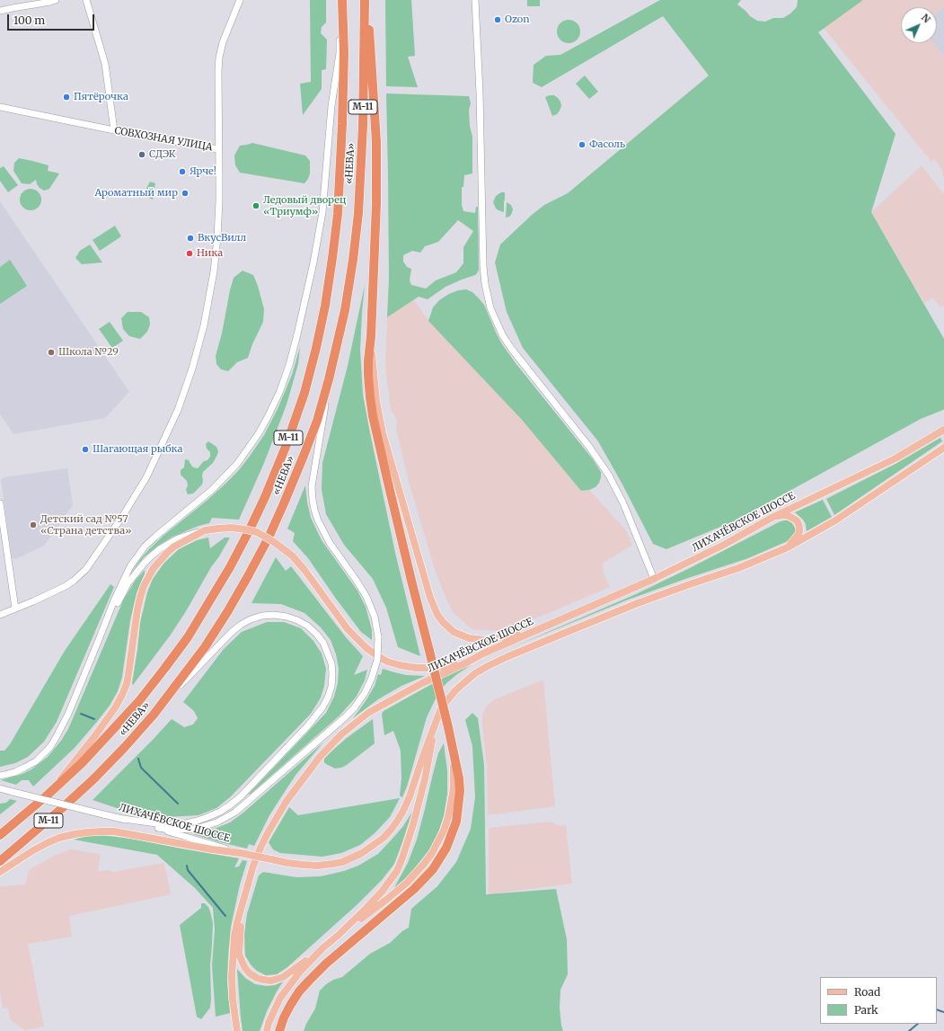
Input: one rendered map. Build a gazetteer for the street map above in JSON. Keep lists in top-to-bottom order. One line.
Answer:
{"streets":{"highway":["М-11","«НЕВА»"],"main road":["ЛИХАЧЁВСКОЕ ШОССЕ"],"street":["СОВХОЗНАЯ УЛИЦА"]},"places":["Ozon","Пятёрочка","Фасоль","СДЭК","Ярче!","Ароматный мир","Ледовый дворец «Триумф»","ВкусВилл","Ника","Школа №29","Шагающая рыбка","Детский сад №57 «Страна детства»"],"legend":["Road","Park"],"scale_bar":"100 m","north":"top right"}
